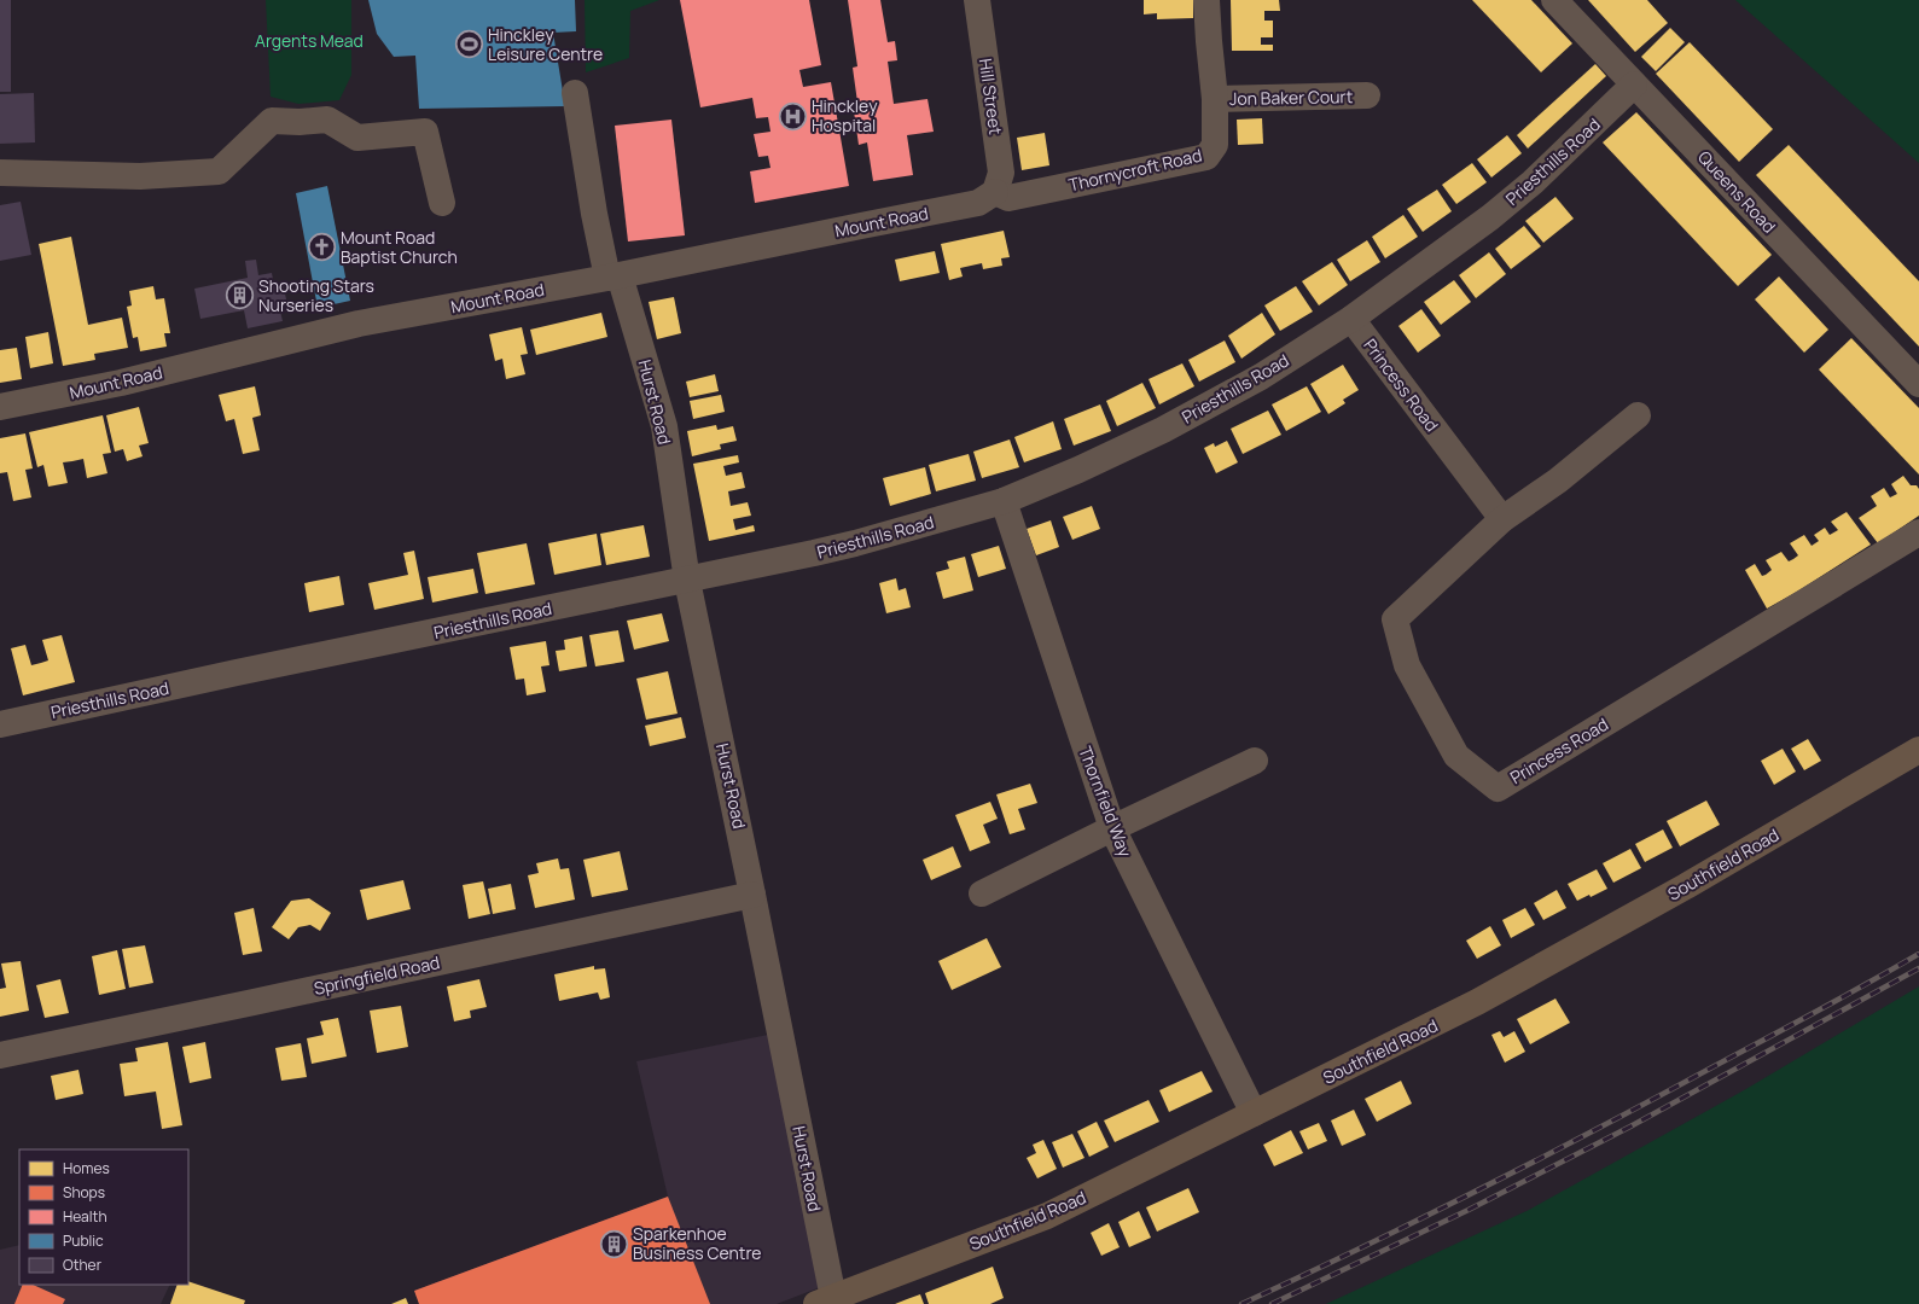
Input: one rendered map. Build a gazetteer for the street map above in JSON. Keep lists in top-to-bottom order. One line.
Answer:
{"streets":{"main road":["Southfield Road"],"street":["Hill Street","Jon Baker Court","Priesthills Road","Thornycroft Road","Queens Road","Mount Road","Princess Road","Hurst Road","Thornfield Way","Springfield Road"]},"crossings":[["Hill Street","Thornycroft Road"],["Hill Street","Mount Road"],["Jon Baker Court","Thornycroft Road"],["Priesthills Road","Queens Road"],["Priesthills Road","Princess Road"],["Priesthills Road","Hurst Road"],["Priesthills Road","Thornfield Way"],["Thornycroft Road","Mount Road"],["Mount Road","Hurst Road"],["Hurst Road","Southfield Road"],["Hurst Road","Springfield Road"],["Thornfield Way","Southfield Road"]],"parks":["Argents Mead"],"places":{"sports":["Hinckley Leisure Centre"],"hospital":["Hinckley Hospital"],"church":["Mount Road Baptist Church"],"building":["Shooting Stars Nurseries","Sparkenhoe Business Centre"]},"legend":["Homes","Shops","Health","Public","Other"]}
